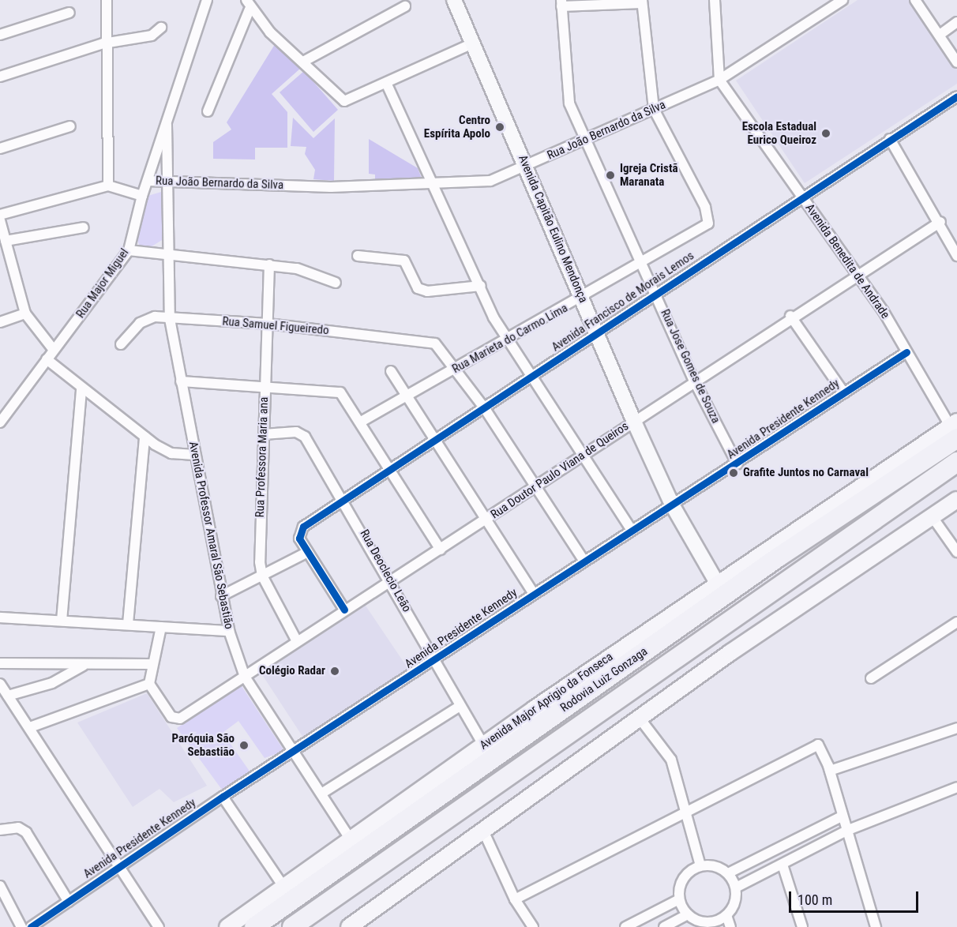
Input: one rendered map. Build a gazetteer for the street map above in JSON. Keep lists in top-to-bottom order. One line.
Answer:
{"streets":{"highway":["Rodovia Luiz Gonzaga"],"main road":["Avenida Capitão Eulino Mendonça","Avenida Major Aprigio da Fonseca"],"street":["Rua João Bernardo da Silva","Avenida Benedita de Andrade","Rua Major Miguel","Avenida Francisco de Morais Lemos","Rua Samuel Figueiredo","Rua Marieta do Carmo Lima","Rua Jose Gomes de Souza","Avenida Presidente Kennedy","Rua Professora Maria ana","Rua Doutor Paulo Viana de Queiros","Avenida Professor Amaral São Sebastião","Rua Deoclecio Leão"]},"crossings":[["Rua João Bernardo da Silva","Avenida Capitão Eulino Mendonça"],["Rua João Bernardo da Silva","Avenida Benedita de Andrade"],["Rua João Bernardo da Silva","Rua Major Miguel"],["Rua João Bernardo da Silva","Rua Marieta do Carmo Lima"],["Rua João Bernardo da Silva","Rua Jose Gomes de Souza"],["Rua João Bernardo da Silva","Avenida Professor Amaral São Sebastião"],["Avenida Capitão Eulino Mendonça","Avenida Francisco de Morais Lemos"],["Avenida Capitão Eulino Mendonça","Rua Marieta do Carmo Lima"],["Avenida Capitão Eulino Mendonça","Avenida Presidente Kennedy"],["Avenida Capitão Eulino Mendonça","Rua Doutor Paulo Viana de Queiros"],["Avenida Capitão Eulino Mendonça","Avenida Major Aprigio da Fonseca"],["Avenida Benedita de Andrade","Avenida Francisco de Morais Lemos"],["Avenida Benedita de Andrade","Avenida Presidente Kennedy"],["Avenida Benedita de Andrade","Rua Doutor Paulo Viana de Queiros"],["Avenida Benedita de Andrade","Rodovia Luiz Gonzaga"],["Avenida Benedita de Andrade","Avenida Major Aprigio da Fonseca"],["Rua Major Miguel","Avenida Professor Amaral São Sebastião"],["Avenida Francisco de Morais Lemos","Rua Jose Gomes de Souza"],["Avenida Francisco de Morais Lemos","Rua Deoclecio Leão"],["Rua Samuel Figueiredo","Rua Marieta do Carmo Lima"],["Rua Samuel Figueiredo","Rua Professora Maria ana"],["Rua Samuel Figueiredo","Avenida Professor Amaral São Sebastião"],["Rua Marieta do Carmo Lima","Rua Jose Gomes de Souza"],["Rua Jose Gomes de Souza","Avenida Presidente Kennedy"],["Rua Jose Gomes de Souza","Rua Doutor Paulo Viana de Queiros"],["Avenida Presidente Kennedy","Avenida Professor Amaral São Sebastião"],["Avenida Presidente Kennedy","Rua Deoclecio Leão"],["Rua Professora Maria ana","Rua Doutor Paulo Viana de Queiros"],["Rua Professora Maria ana","Rua Deoclecio Leão"],["Rua Doutor Paulo Viana de Queiros","Avenida Professor Amaral São Sebastião"],["Rua Doutor Paulo Viana de Queiros","Rua Deoclecio Leão"],["Avenida Professor Amaral São Sebastião","Avenida Major Aprigio da Fonseca"],["Rua Deoclecio Leão","Avenida Major Aprigio da Fonseca"],["Rodovia Luiz Gonzaga","Avenida Major Aprigio da Fonseca"]],"places":["Centro Espírita Apolo","Escola Estadual Eurico Queiroz","Igreja Cristã Maranata","Grafite Juntos no Carnaval","Colégio Radar","Paróquia São Sebastião"],"scale_bar":"100 m"}
